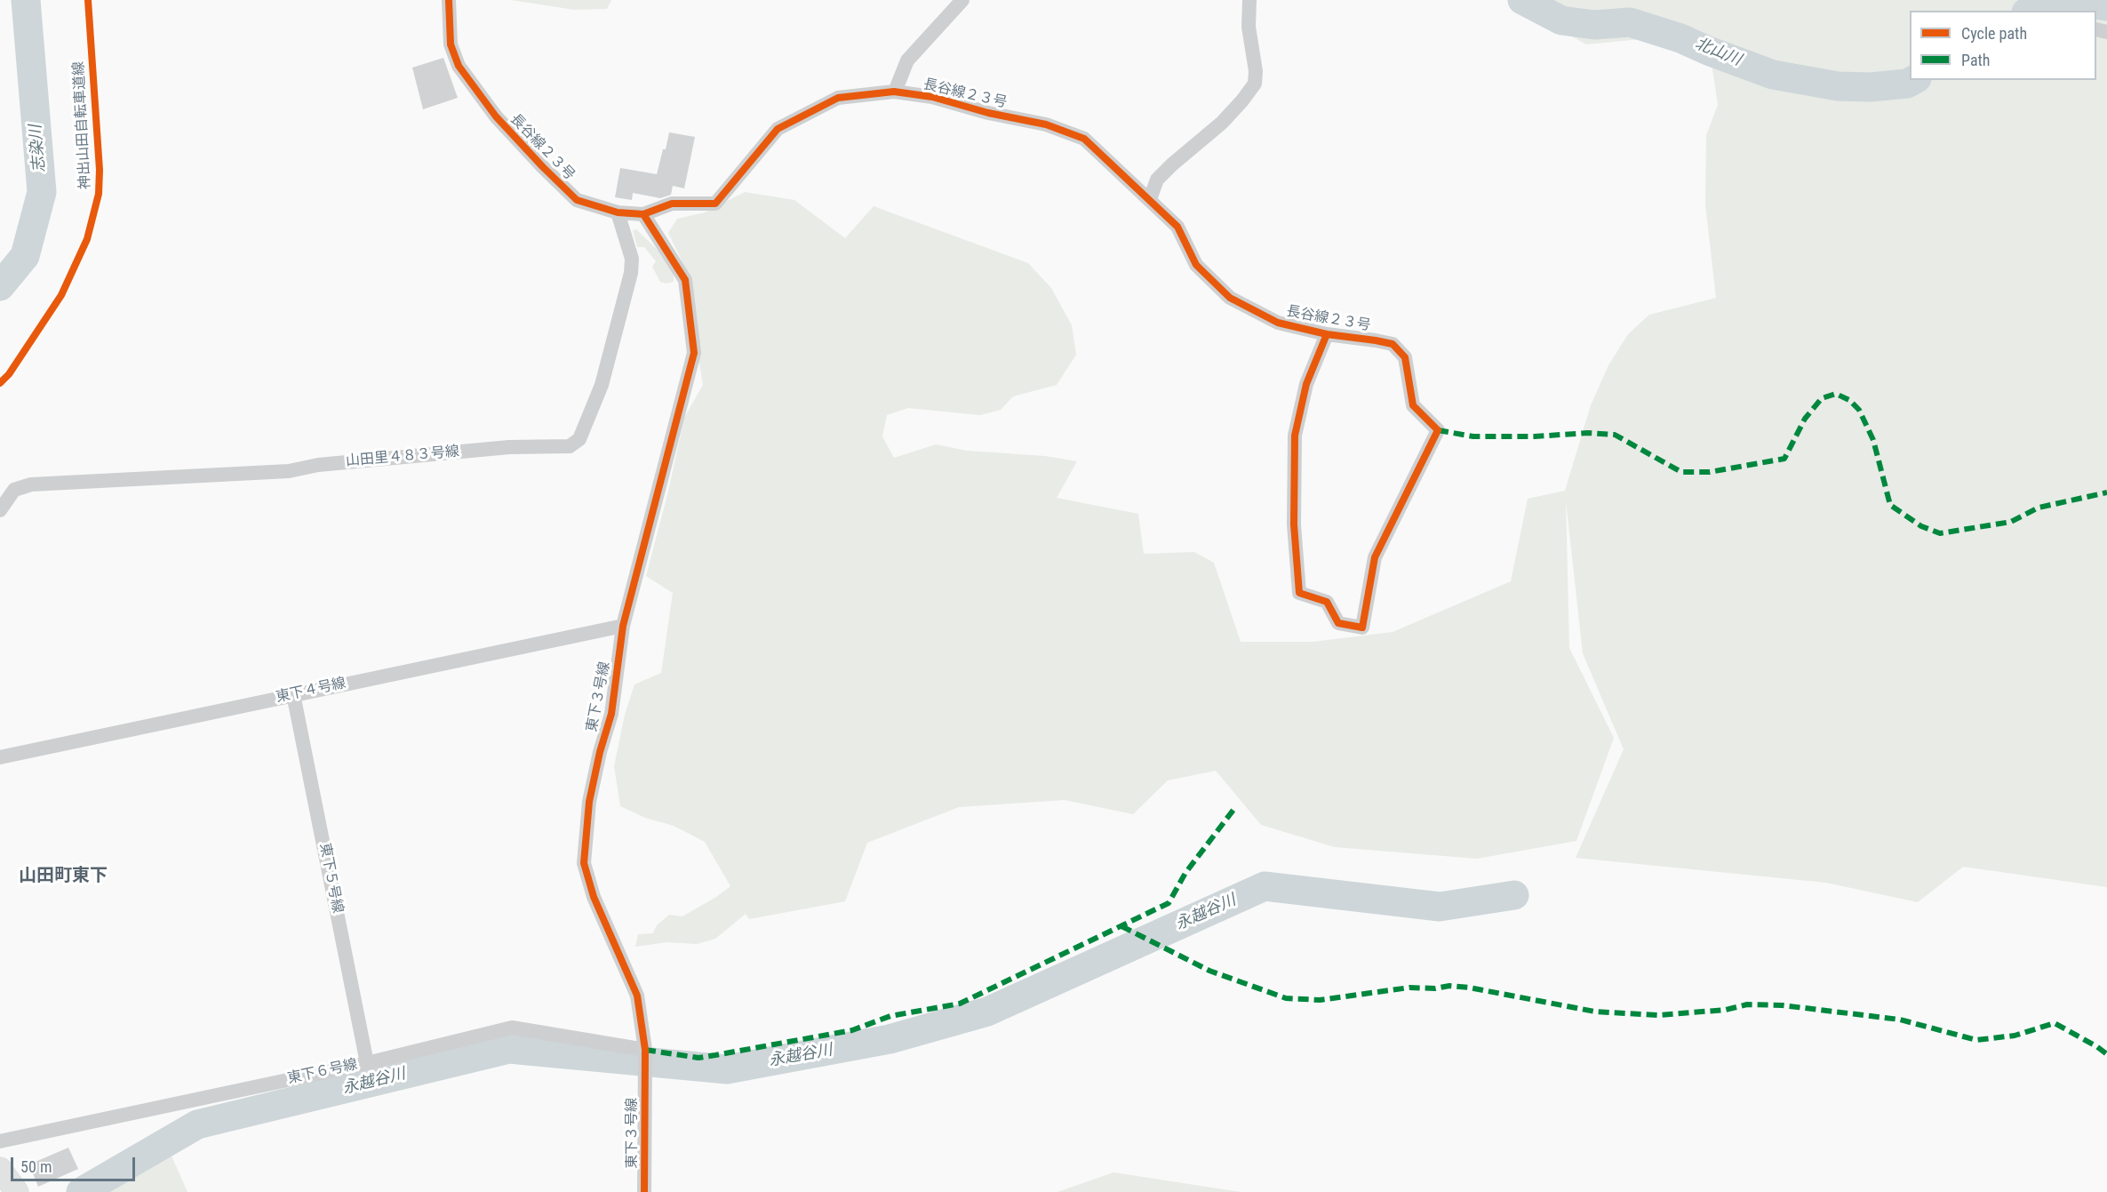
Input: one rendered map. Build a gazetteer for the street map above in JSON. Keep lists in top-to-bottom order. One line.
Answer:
{"streets":{"street":["長谷線２３号","山田里４８３号線","東下４号線","東下３号線","東下５号線","東下６号線"],"cycle path":["神出山田自転車道線"]},"crossings":[["長谷線２３号","山田里４８３号線"],["長谷線２３号","東下３号線"],["東下４号線","東下３号線"],["東下４号線","東下５号線"],["東下３号線","東下６号線"],["東下５号線","東下６号線"]],"districts":["山田町東下"],"water":["北山川","志染川","永越谷川"],"legend":["Cycle path","Path"],"scale_bar":"50 m"}
